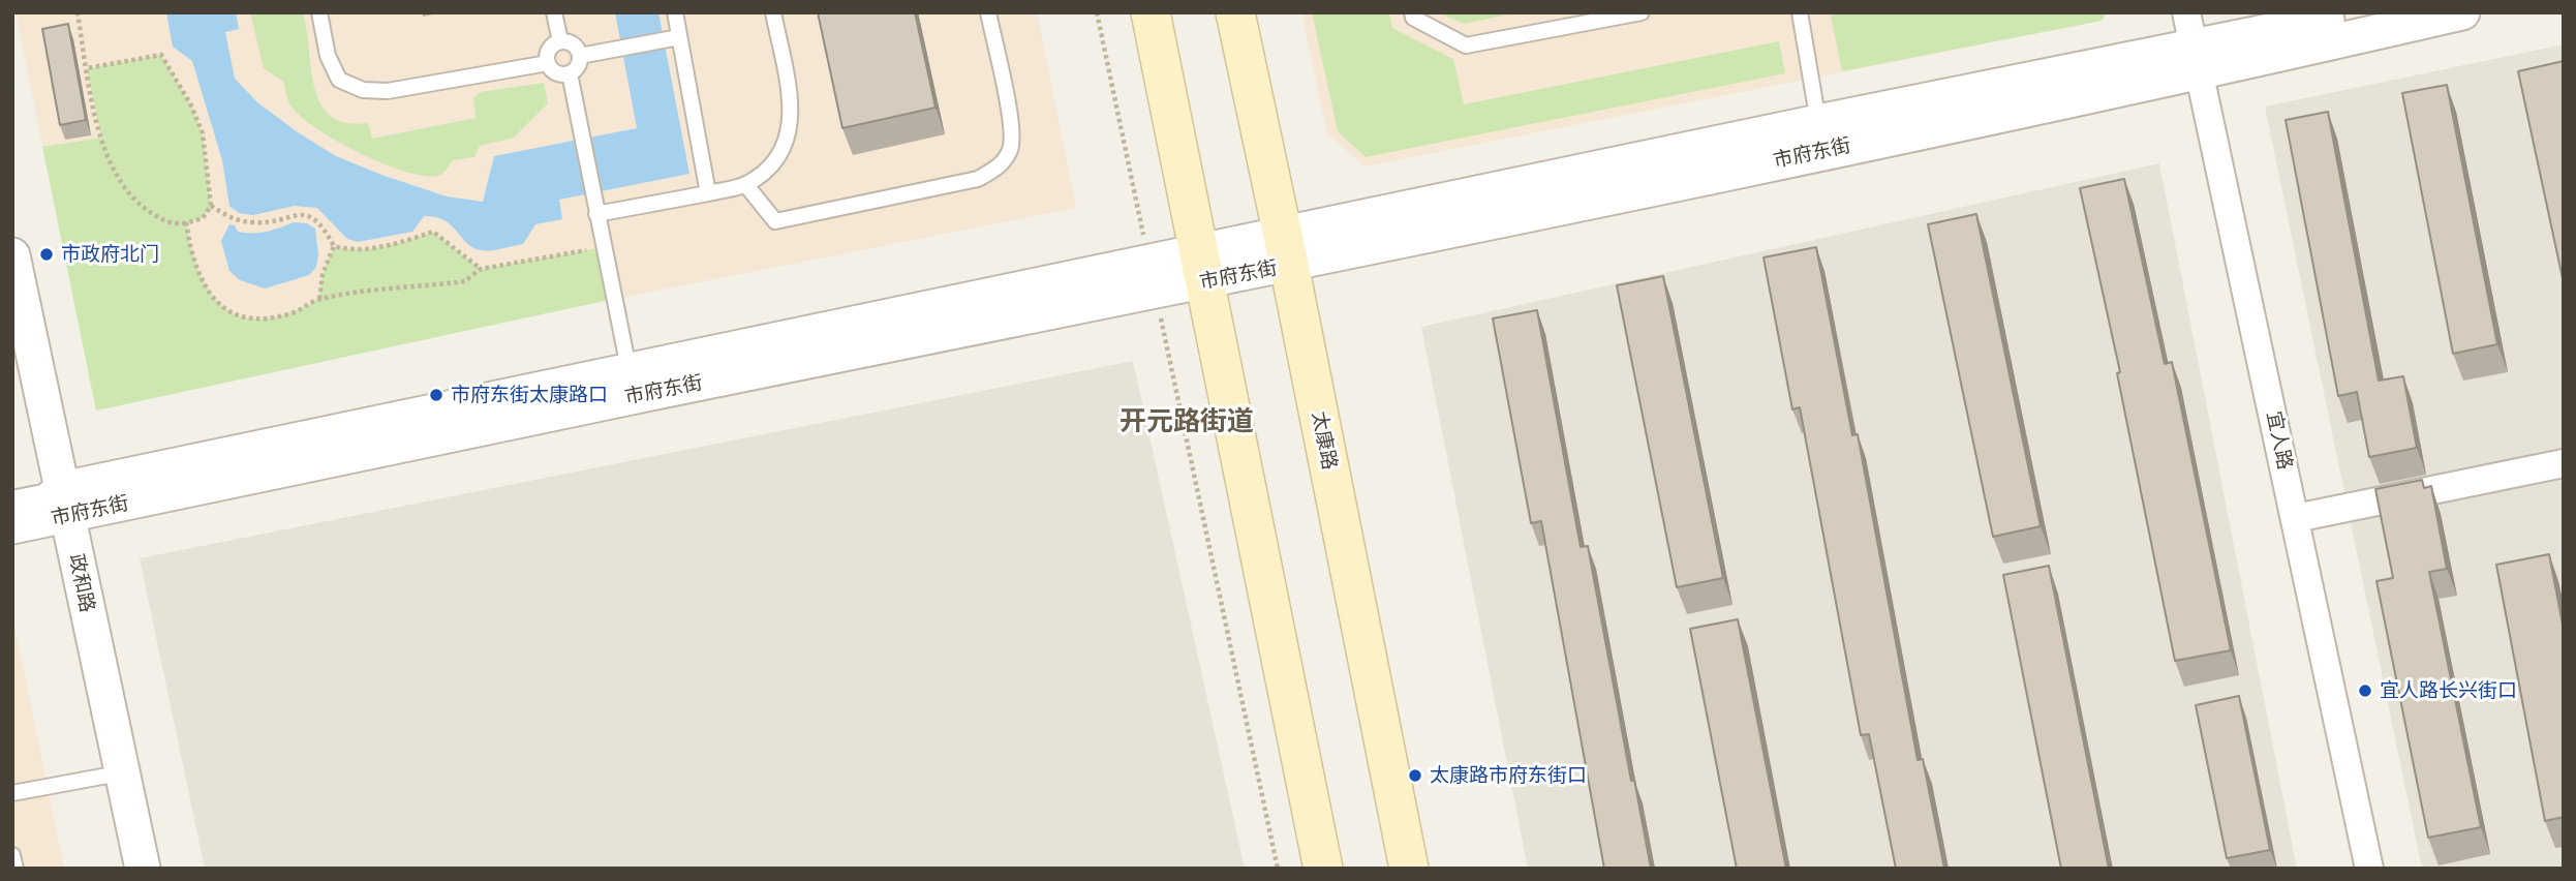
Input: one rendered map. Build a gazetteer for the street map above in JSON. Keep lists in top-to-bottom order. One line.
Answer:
{"streets":{"main road":["太康路"],"street":["市府东街","宜人路","政和路"]},"crossings":[["市府东街","太康路"],["市府东街","宜人路"],["市府东街","政和路"]],"districts":["开元路街道"],"places":["市政府北门","市府东街太康路口","宜人路长兴街口","太康路市府东街口"]}
